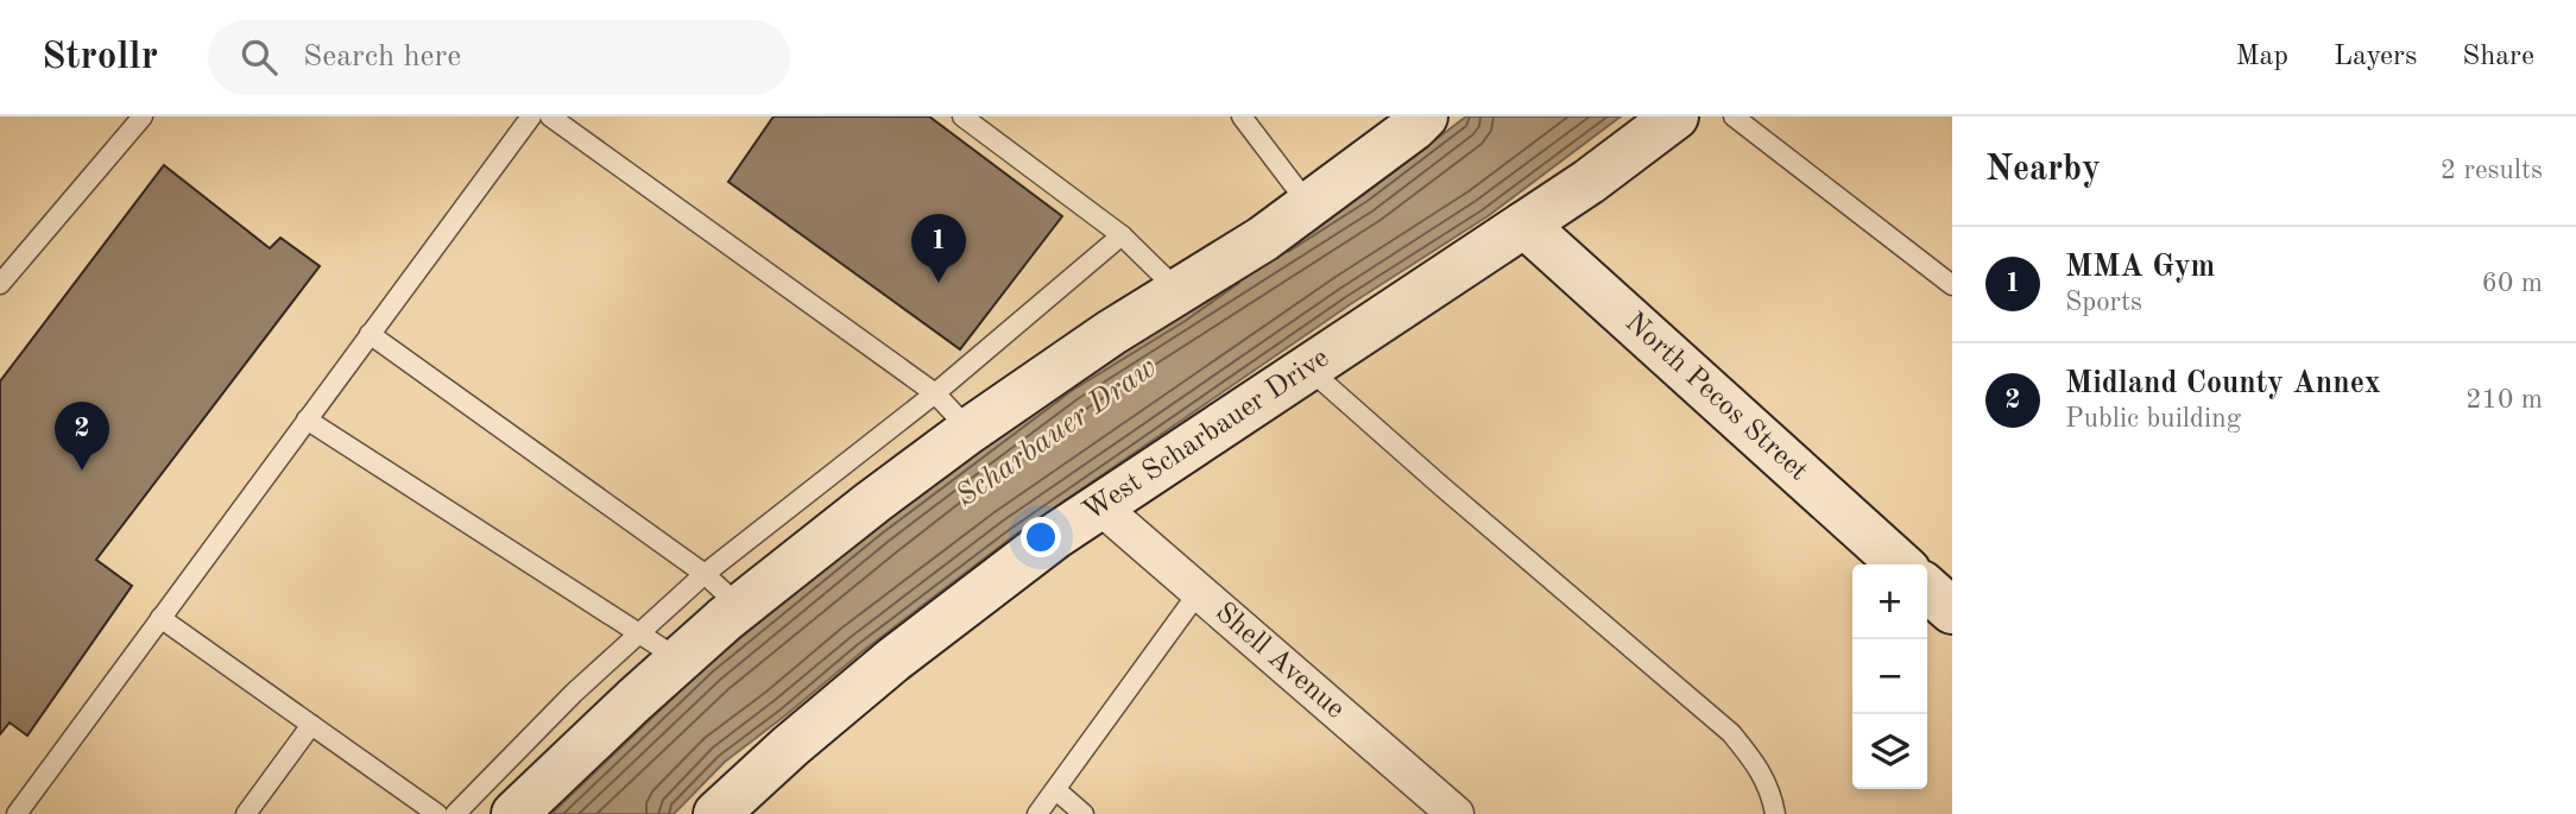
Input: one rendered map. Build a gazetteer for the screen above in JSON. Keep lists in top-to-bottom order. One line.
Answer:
{"streets":{"main road":["North Pecos Street","West Scharbauer Drive"],"street":["Shell Avenue"]},"crossings":[["North Pecos Street","West Scharbauer Drive"],["West Scharbauer Drive","Shell Avenue"]],"water":["Scharbauer Draw"],"page":{"header":"Strollr","search":"Search here","nav":["Map","Layers","Share"],"heading":["Nearby","2 results"],"pins":["1","2"],"list":[{"mark":"1","name":"MMA Gym","note":"Sports","value":"60 m"},{"mark":"2","name":"Midland County Annex","note":"Public building","value":"210 m"}],"map_buttons":["+","−"]}}
